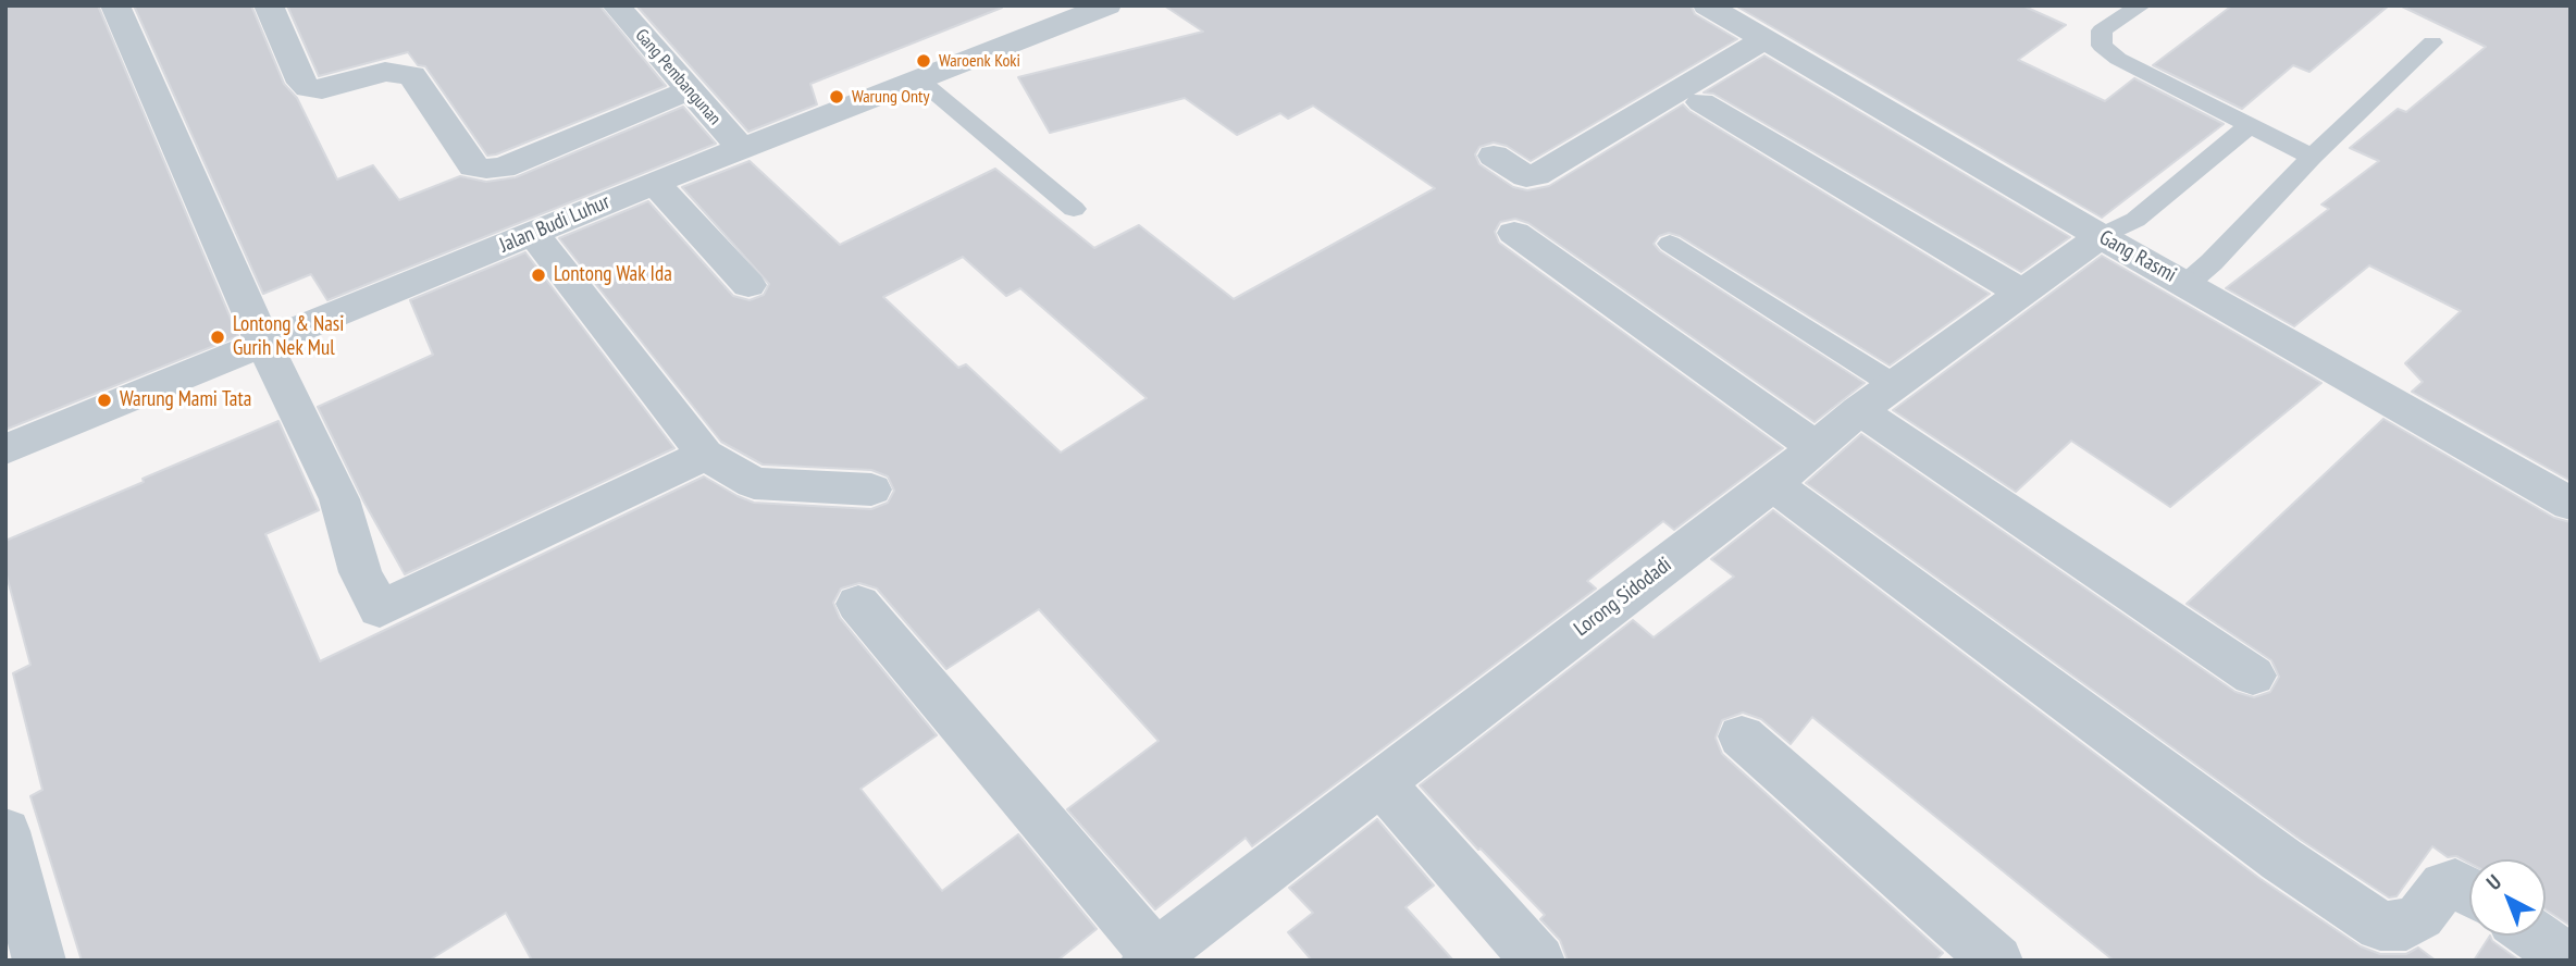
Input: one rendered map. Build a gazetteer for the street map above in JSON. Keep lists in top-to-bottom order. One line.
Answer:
{"streets":{"street":["Gang Pembangunan","Jalan Budi Luhur","Gang Rasmi","Lorong Sidodadi"]},"crossings":[["Gang Pembangunan","Jalan Budi Luhur"],["Gang Rasmi","Lorong Sidodadi"]],"places":["Waroenk Koki","Warung Onty","Lontong Wak Ida","Lontong & Nasi Gurih Nek Mul","Warung Mami Tata"],"north":"top left"}
